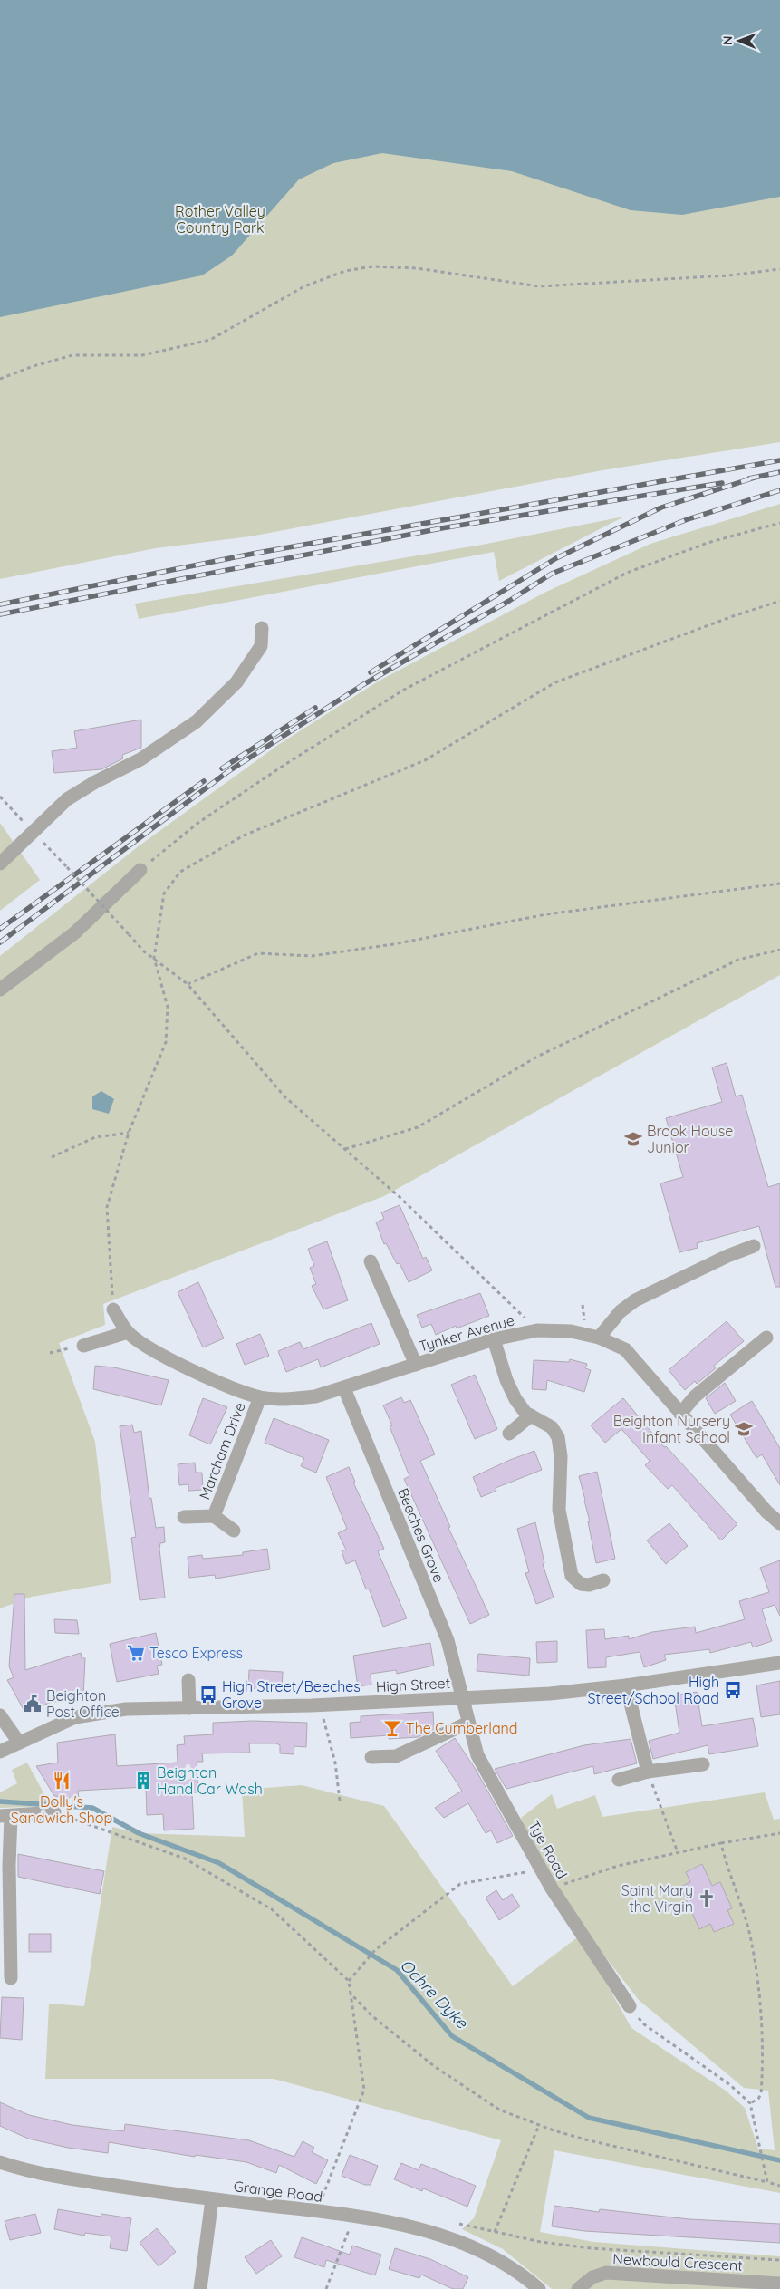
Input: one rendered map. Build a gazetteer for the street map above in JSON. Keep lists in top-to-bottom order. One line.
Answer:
{"streets":{"street":["Tynker Avenue","Marcham Drive","Beeches Grove","High Street","Tye Road","Grange Road","Newbould Crescent"]},"crossings":[["Tynker Avenue","Marcham Drive"],["Tynker Avenue","Beeches Grove"],["Beeches Grove","High Street"],["Beeches Grove","Tye Road"],["High Street","Tye Road"]],"water":["Ochre Dyke"],"parks":["Rother Valley Country Park"],"places":{"school or university":["Brook House Junior","Beighton Nursery Infant School"],"supermarket":["Tesco Express"],"bus stop":["High Street/School Road","High Street/Beeches Grove"],"public building":["Beighton Post Office"],"bar":["The Cumberland"],"restaurant":["Dolly's Sandwich Shop"],"building":["Beighton Hand Car Wash"],"church":["Saint Mary the Virgin"]},"north":"left"}
